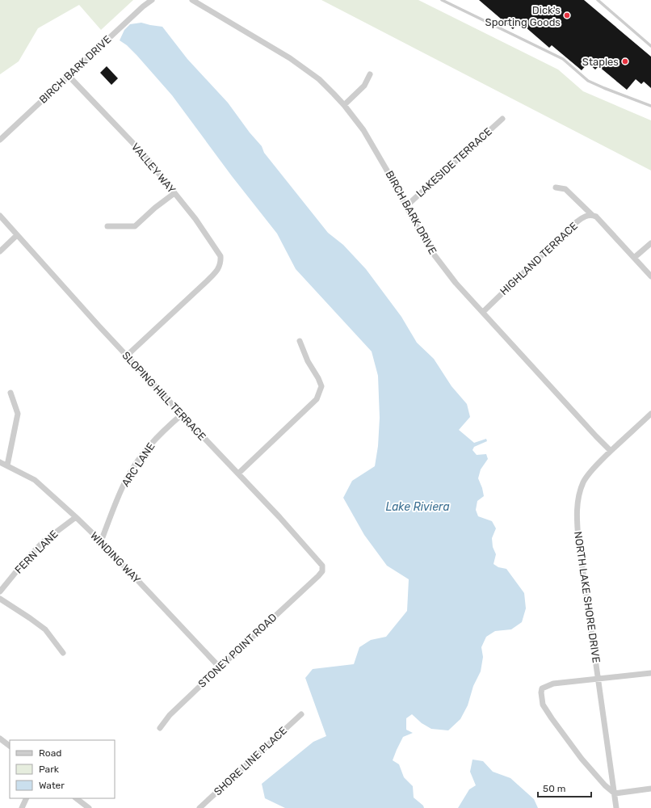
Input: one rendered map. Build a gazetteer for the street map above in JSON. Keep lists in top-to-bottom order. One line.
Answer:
{"streets":{"street":["BIRCH BARK DRIVE","LAKESIDE TERRACE","VALLEY WAY","HIGHLAND TERRACE","SLOPING HILL TERRACE","ARC LANE","FERN LANE","WINDING WAY","NORTH LAKE SHORE DRIVE","STONEY POINT ROAD","SHORE LINE PLACE"]},"crossings":[["BIRCH BARK DRIVE","LAKESIDE TERRACE"],["BIRCH BARK DRIVE","VALLEY WAY"],["BIRCH BARK DRIVE","HIGHLAND TERRACE"],["BIRCH BARK DRIVE","NORTH LAKE SHORE DRIVE"],["VALLEY WAY","SLOPING HILL TERRACE"],["SLOPING HILL TERRACE","ARC LANE"],["SLOPING HILL TERRACE","STONEY POINT ROAD"],["ARC LANE","WINDING WAY"],["FERN LANE","WINDING WAY"],["WINDING WAY","STONEY POINT ROAD"]],"water":["Lake Riviera"],"places":["Dick's Sporting Goods","Staples"],"legend":["Road","Park","Water"],"scale_bar":"50 m"}
